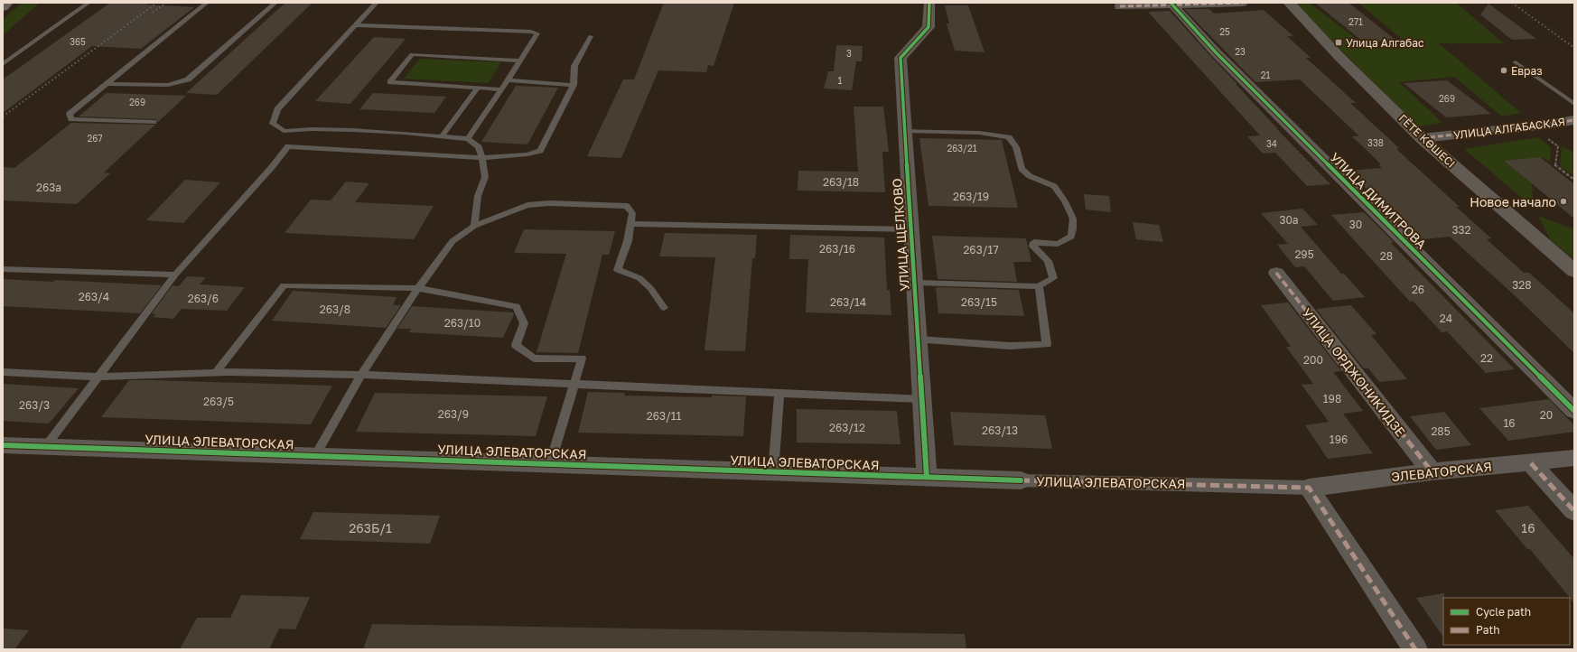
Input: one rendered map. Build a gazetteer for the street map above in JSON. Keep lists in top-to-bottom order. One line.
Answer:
{"streets":{"main road":["ГЁТЕ КӨШЕСІ"],"street":["УЛИЦА АЛГАБАСКАЯ","УЛИЦА ДИМИТРОВА","УЛИЦА ЩЕЛКОВО","УЛИЦА ОРДЖОНИКИДЗЕ","УЛИЦА ЭЛЕВАТОРСКАЯ","ЭЛЕВАТОРСКАЯ"]},"crossings":[["УЛИЦА АЛГАБАСКАЯ","ГЁТЕ КӨШЕСІ"],["УЛИЦА ЩЕЛКОВО","УЛИЦА ЭЛЕВАТОРСКАЯ"],["УЛИЦА ОРДЖОНИКИДЗЕ","ЭЛЕВАТОРСКАЯ"],["УЛИЦА ЭЛЕВАТОРСКАЯ","ЭЛЕВАТОРСКАЯ"]],"places":{"transit":["Улица Алгабас"],"other":["Евраз","Новое начало"]},"house_numbers":["271","25","365","23","3","21","1","269","269","267","338","34","263/21","263/18","263а","263/19","30а","30","332","263/16","263/17","295","28","328","26","263/4","263/6","263/14","263/15","263/8","24","263/10","22","200","198","263/5","263/3","263/9","20","263/11","16","263/12","263/13","285","196","263Б/1","16"],"legend":["Cycle path","Path"]}
